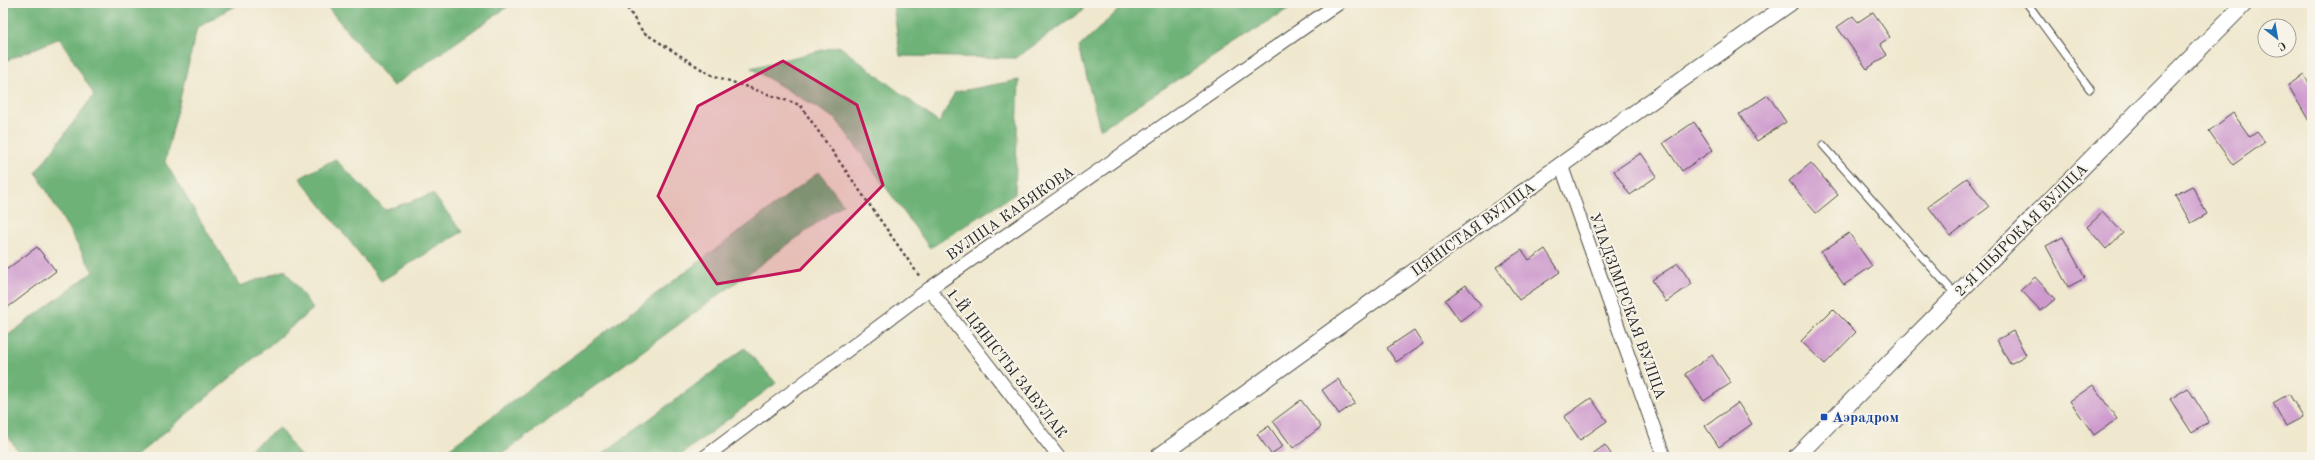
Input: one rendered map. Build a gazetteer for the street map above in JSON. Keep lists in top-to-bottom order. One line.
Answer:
{"streets":{"street":["ВУЛІЦА КАБЯКОВА","ЦЯНІСТАЯ ВУЛІЦА","2-Я ШЫРОКАЯ ВУЛІЦА","УЛАДЗІМІРСКАЯ ВУЛІЦА","1-Й ЦЯНІСТЫ ЗАВУЛАК"]},"crossings":[["ВУЛІЦА КАБЯКОВА","1-Й ЦЯНІСТЫ ЗАВУЛАК"],["ЦЯНІСТАЯ ВУЛІЦА","УЛАДЗІМІРСКАЯ ВУЛІЦА"]],"places":{"transit":["Аэрадром"]},"north":"bottom right"}
